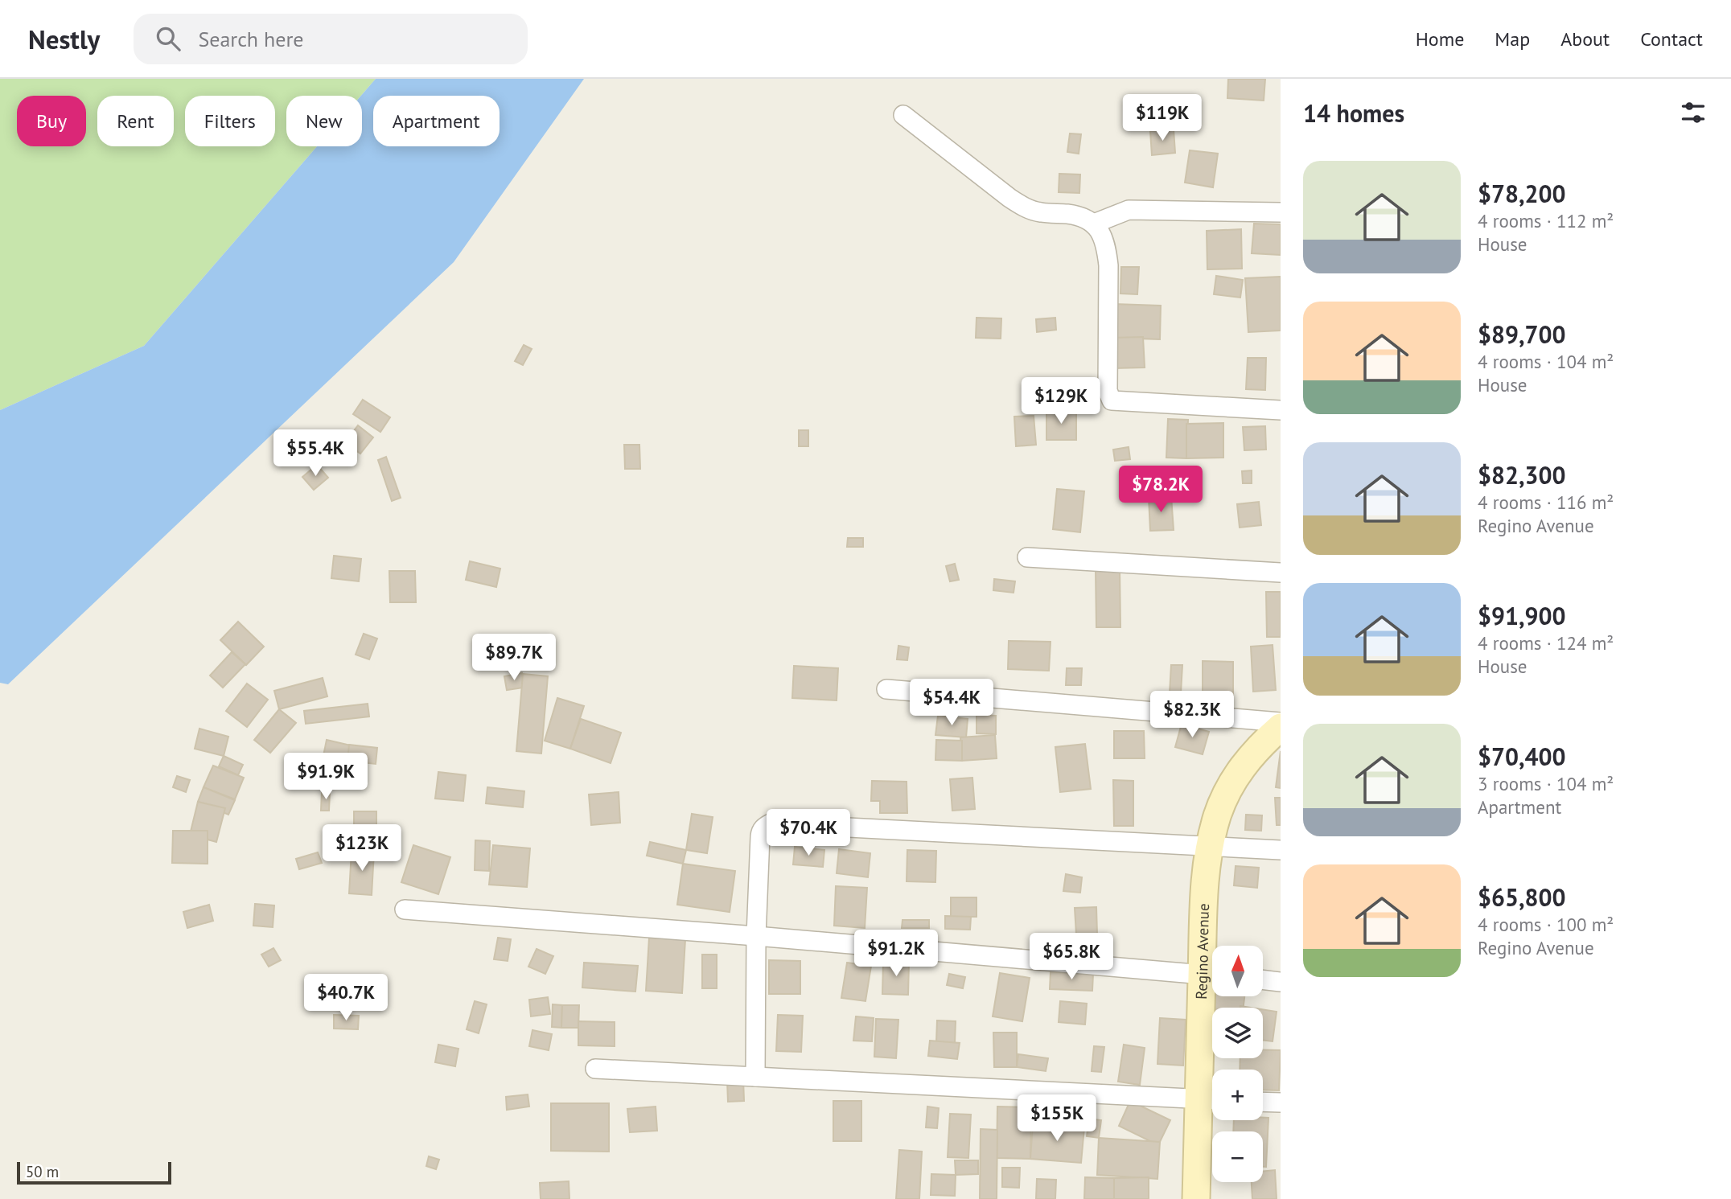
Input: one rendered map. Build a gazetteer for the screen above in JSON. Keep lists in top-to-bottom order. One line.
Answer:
{"streets":{"street":["Regino Avenue"]},"scale_bar":"50 m","north":"top","page":{"header":"Nestly","search":"Search here","nav":["Home","Map","About","Contact"],"heading":"14 homes","price":["$119K","$129K","$55.4K","$78.2K","$89.7K","$54.4K","$82.3K","$91.9K","$70.4K","$123K","$91.2K","$65.8K","$40.7K","$155K"],"chip":["Buy","Rent","Filters","New","Apartment"],"list":[{"name":"$78,200","note":"4 rooms · 112 m² · House"},{"name":"$89,700","note":"4 rooms · 104 m² · House"},{"name":"$82,300","note":"4 rooms · 116 m² · Regino Avenue"},{"name":"$91,900","note":"4 rooms · 124 m² · House"},{"name":"$70,400","note":"3 rooms · 104 m² · Apartment"},{"name":"$65,800","note":"4 rooms · 100 m² · Regino Avenue"}],"map_buttons":["+","−"],"scale":"50 m"}}
